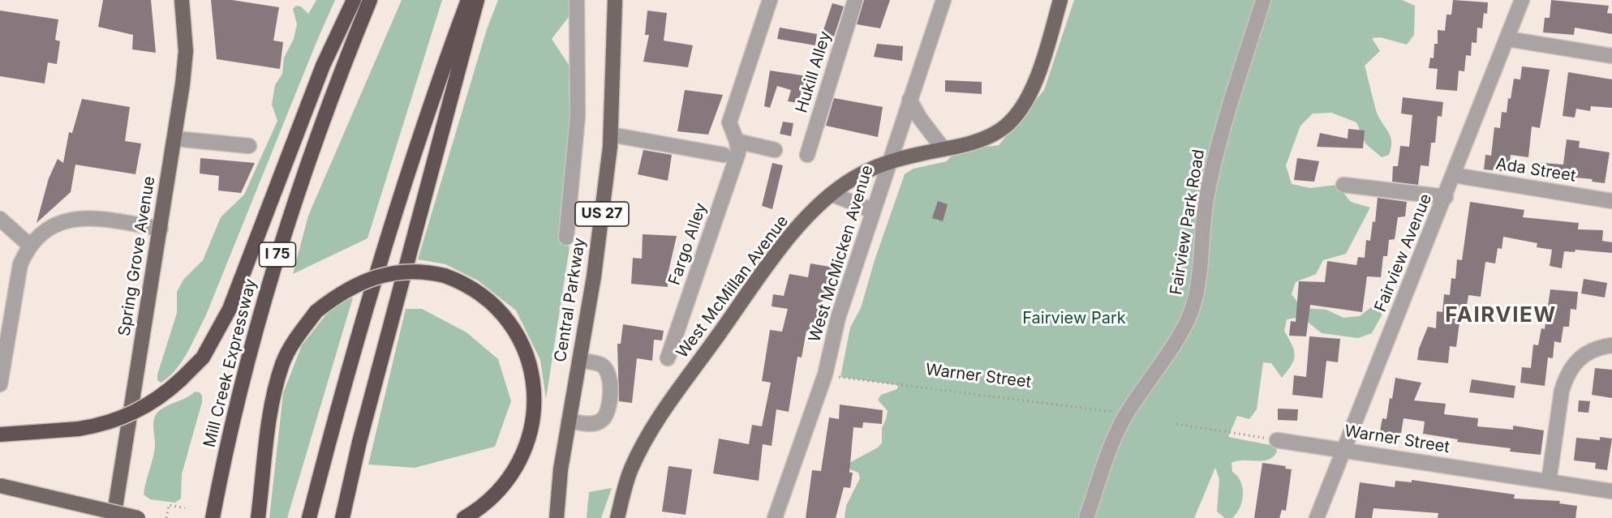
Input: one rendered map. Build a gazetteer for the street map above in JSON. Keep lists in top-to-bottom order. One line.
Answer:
{"streets":{"highway":["I 75","Mill Creek Expressway"],"main road":["US 27","Spring Grove Avenue","West McMillan Avenue","Central Parkway"],"street":["Hukill Alley","Ada Street","Fairview Park Road","Fargo Alley","Fairview Avenue","West McMicken Avenue","Warner Street"]},"crossings":[["Ada Street","Fairview Avenue"],["Fairview Park Road","Warner Street"],["Fairview Avenue","Warner Street"],["West McMicken Avenue","West McMillan Avenue"],["West McMicken Avenue","Warner Street"]],"districts":["FAIRVIEW"],"parks":["Fairview Park"]}
